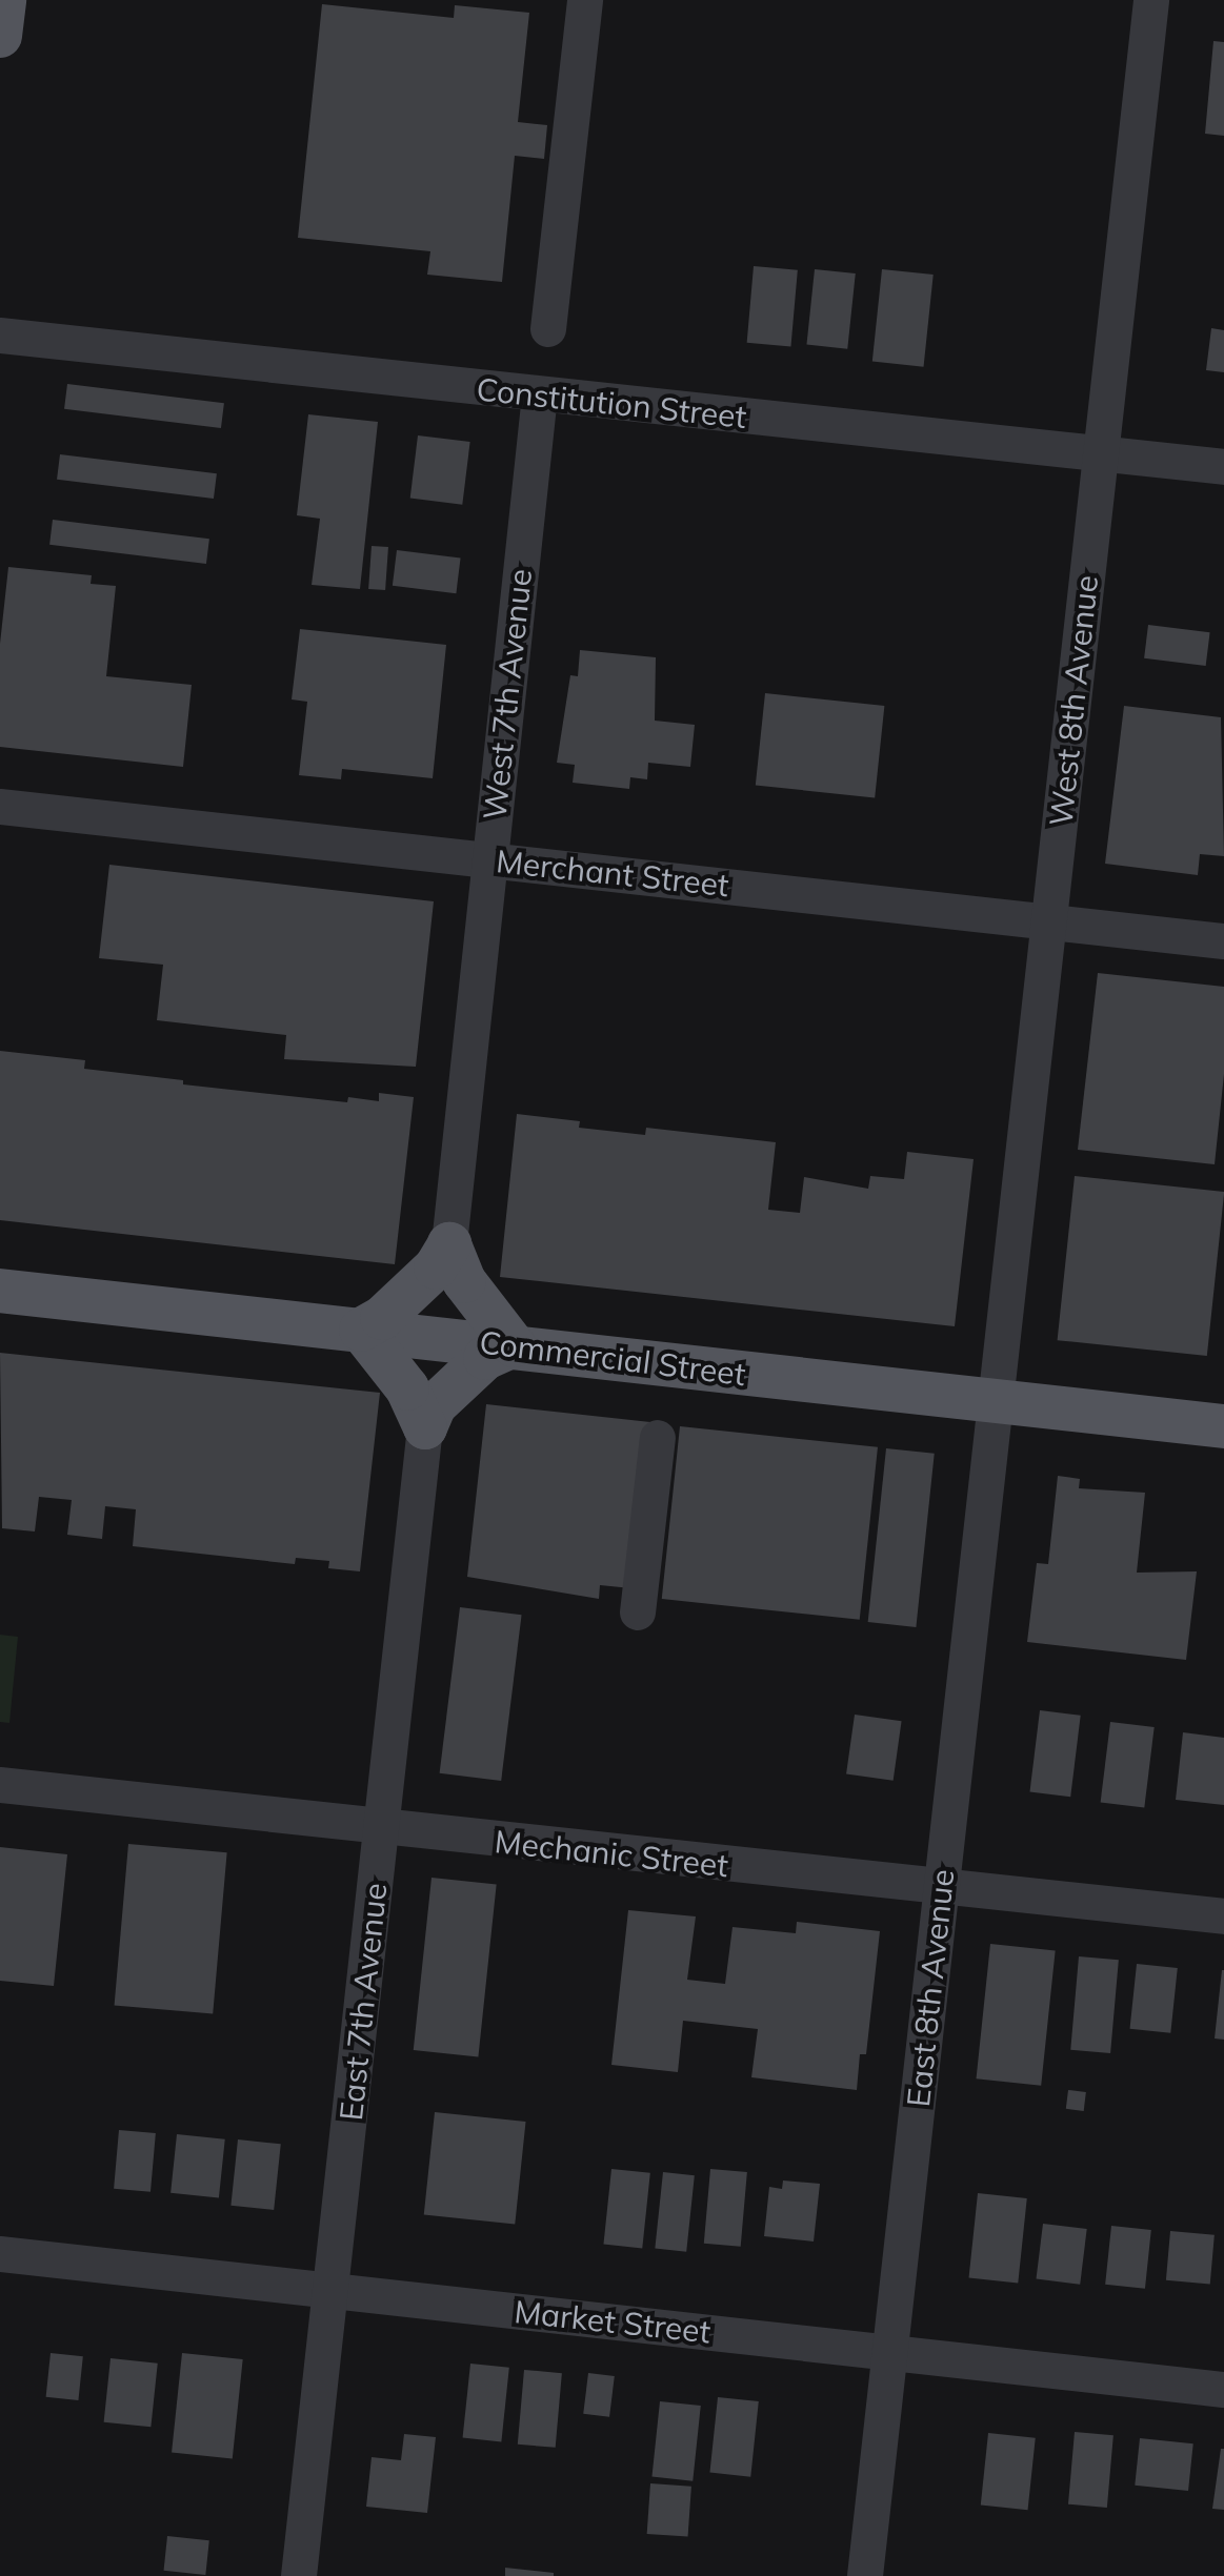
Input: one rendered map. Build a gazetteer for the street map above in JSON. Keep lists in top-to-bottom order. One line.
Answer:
{"streets":{"main road":["Commercial Street"],"street":["Constitution Street","West 7th Avenue","West 8th Avenue","Merchant Street","Mechanic Street","East 8th Avenue","East 7th Avenue","Market Street"]},"crossings":[["Constitution Street","West 7th Avenue"],["Constitution Street","West 8th Avenue"],["West 7th Avenue","Merchant Street"],["West 8th Avenue","Merchant Street"],["West 8th Avenue","Commercial Street"],["West 8th Avenue","East 8th Avenue"],["Commercial Street","East 8th Avenue"],["Mechanic Street","East 8th Avenue"],["Mechanic Street","East 7th Avenue"],["East 8th Avenue","Market Street"],["East 7th Avenue","Market Street"]]}
